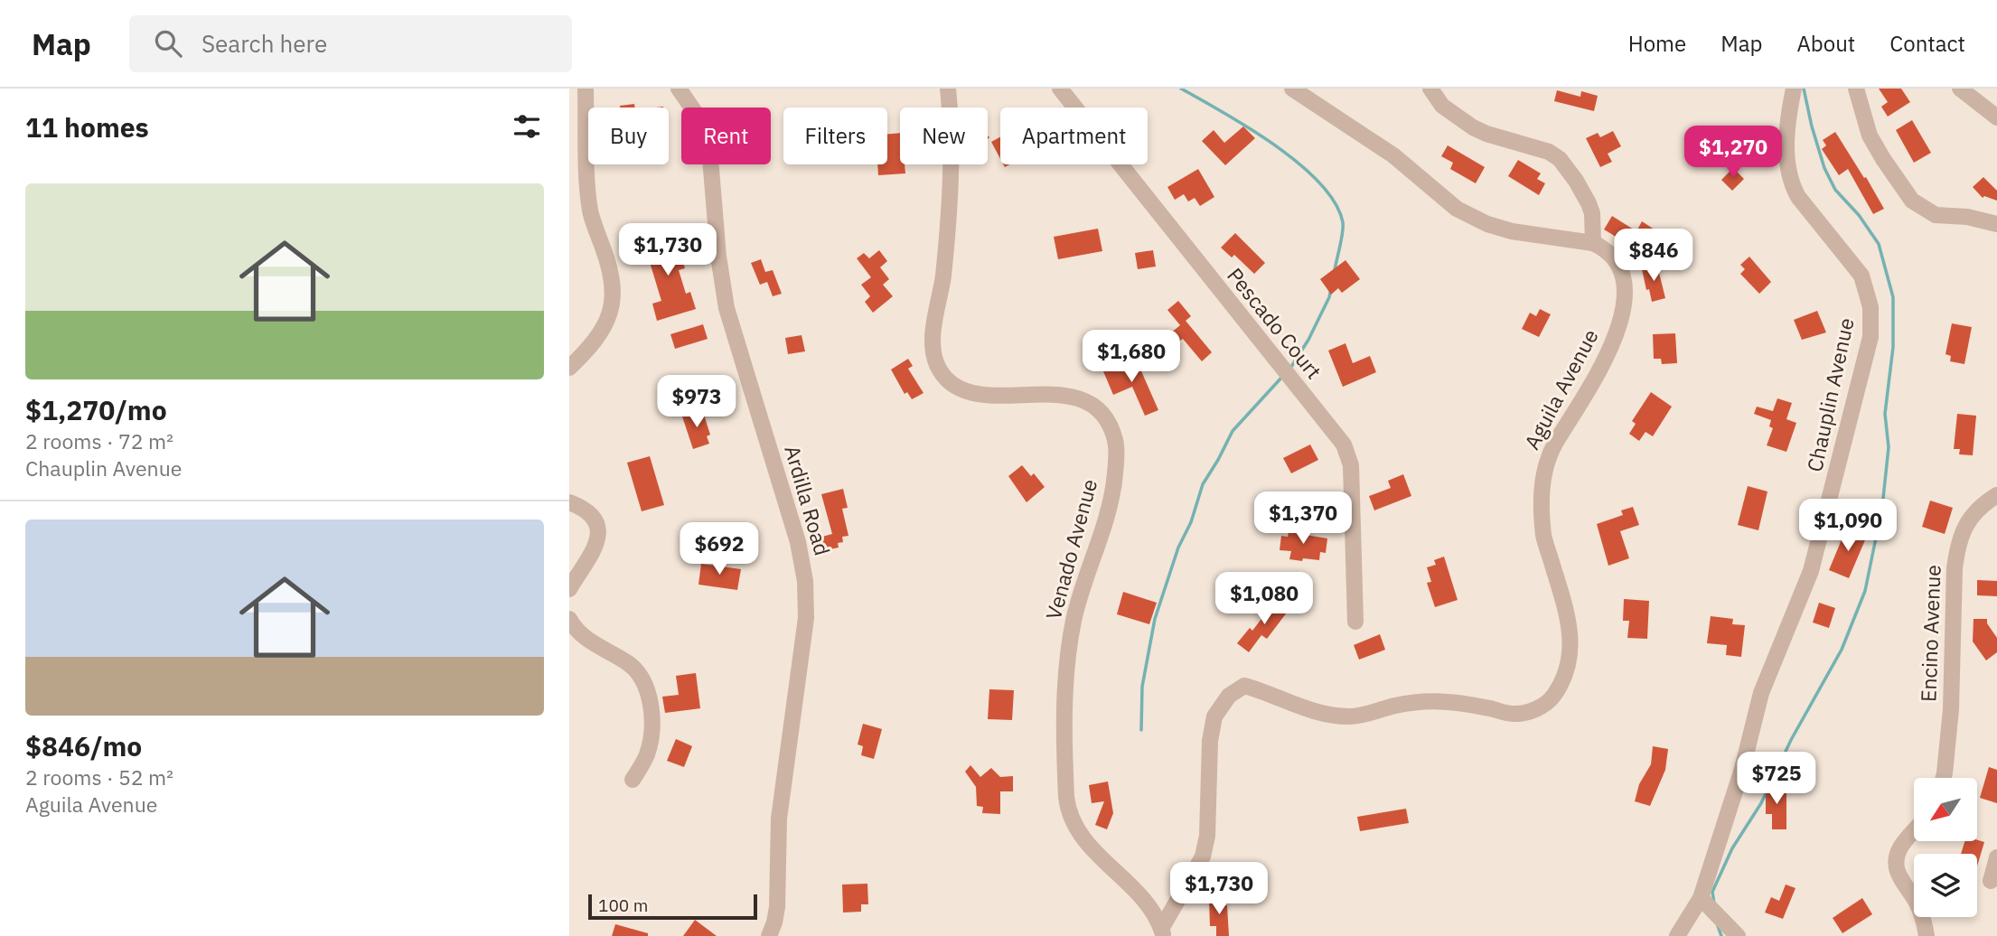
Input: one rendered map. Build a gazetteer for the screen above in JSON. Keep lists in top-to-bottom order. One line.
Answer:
{"streets":{"street":["Pescado Court","Aguila Avenue","Chauplin Avenue","Ardilla Road","Venado Avenue","Encino Avenue"]},"crossings":[["Aguila Avenue","Venado Avenue"]],"scale_bar":"100 m","north":"bottom left","page":{"header":"Map","search":"Search here","nav":["Home","Map","About","Contact"],"heading":"11 homes","chip":["Buy","Rent","Filters","New","Apartment"],"price":["$1,270","$1,730","$846","$1,680","$973","$1,370","$1,090","$692","$1,080","$725","$1,730"],"list":[{"name":"$1,270/mo","note":"2 rooms · 72 m² · Chauplin Avenue"},{"name":"$846/mo","note":"2 rooms · 52 m² · Aguila Avenue"}],"scale":"100 m"}}
